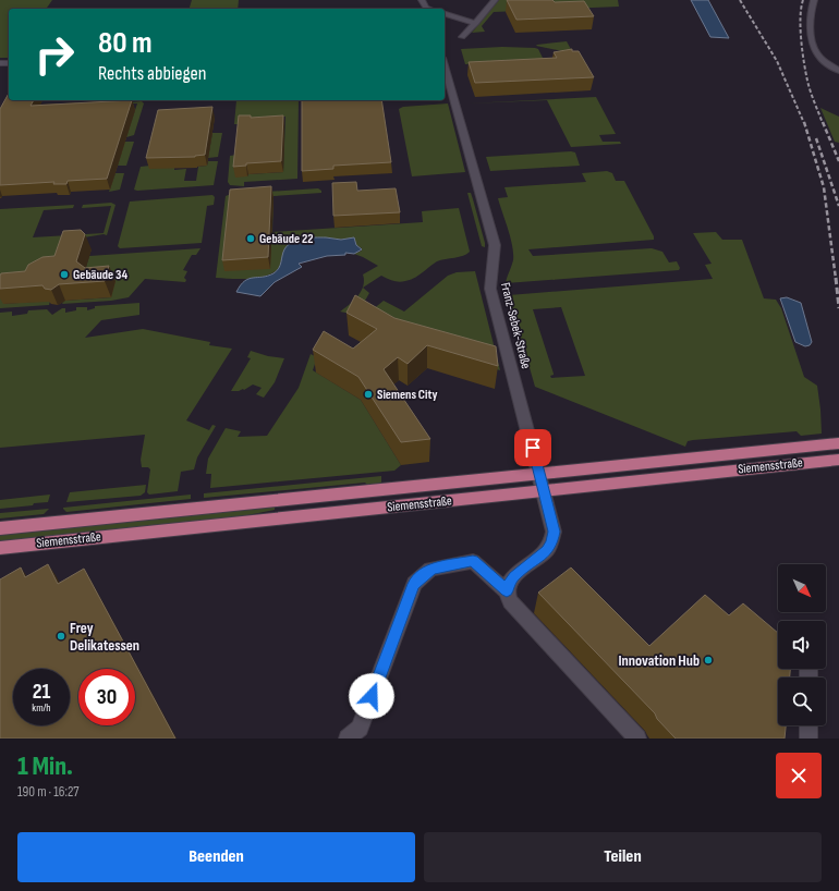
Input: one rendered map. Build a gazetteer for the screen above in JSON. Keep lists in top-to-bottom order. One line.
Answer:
{"streets":{"main road":["Siemensstraße"],"street":["Franz-Sebek-Straße"]},"crossings":[["Franz-Sebek-Straße","Siemensstraße"]],"places":["Gebäude 22","Gebäude 34","Siemens City","Frey Delikatessen","Innovation Hub"],"north":"bottom right","page":{"turn":["80 m","Rechts abbiegen"],"speed":"21 km/h","limit":"30","heading":["1 Min.","190 m · 16:27"],"buttons":["Beenden","Teilen"]}}
